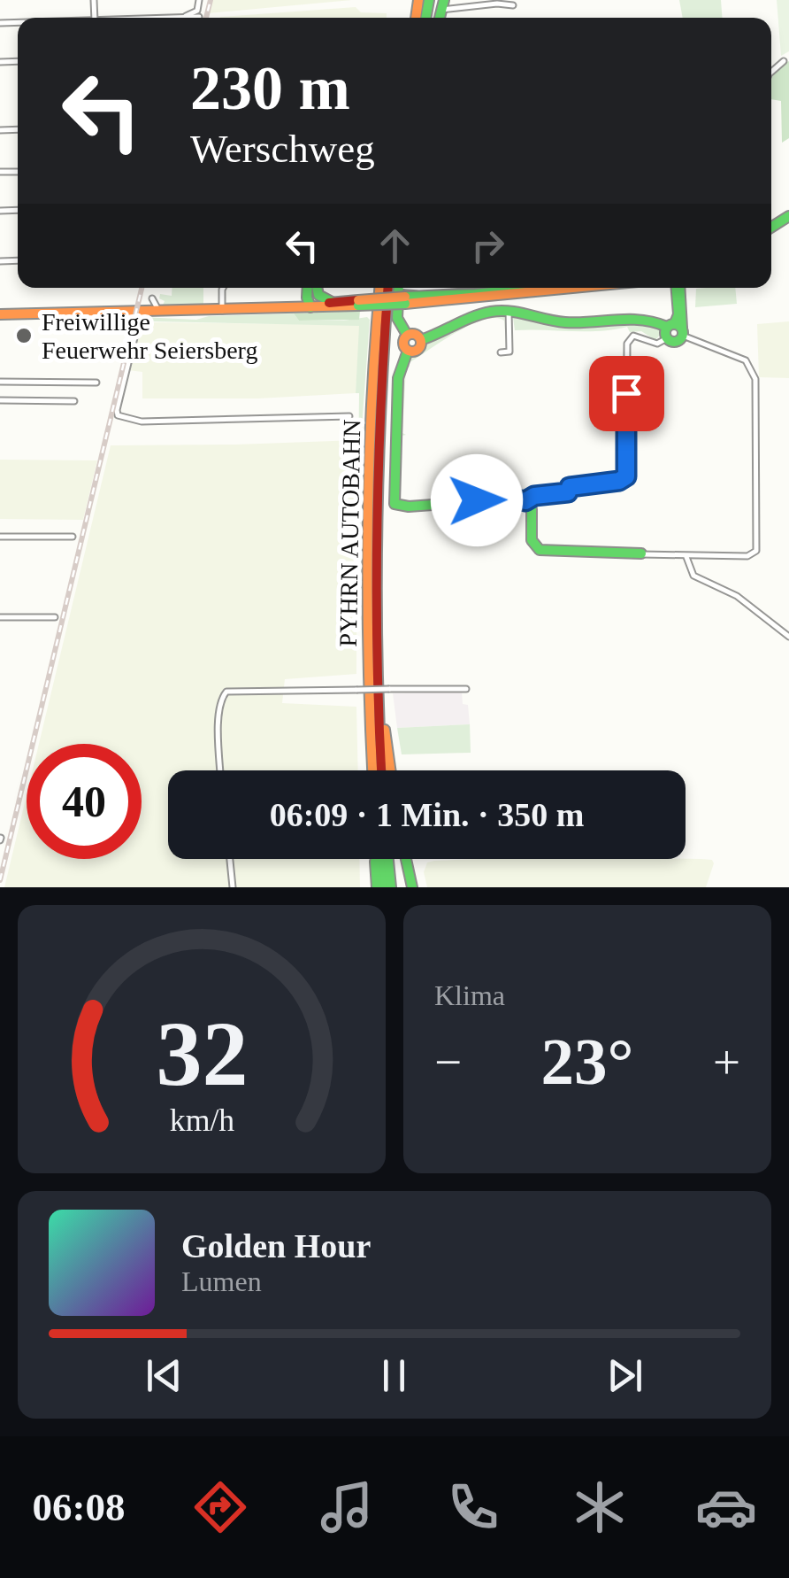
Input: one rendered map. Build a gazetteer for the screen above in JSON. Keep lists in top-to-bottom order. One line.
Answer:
{"streets":{"main road":["PYHRN AUTOBAHN"]},"places":["Freiwillige Feuerwehr Seiersberg"],"page":{"turn":["230 m","Werschweg"],"limit":"40","trip":"06:09 · 1 Min. · 350 m","tile":"Klima","heat":["−","23°","+"],"song":["Golden Hour","Lumen"],"tabs":"06:08","gauge":["32","km/h"]}}
